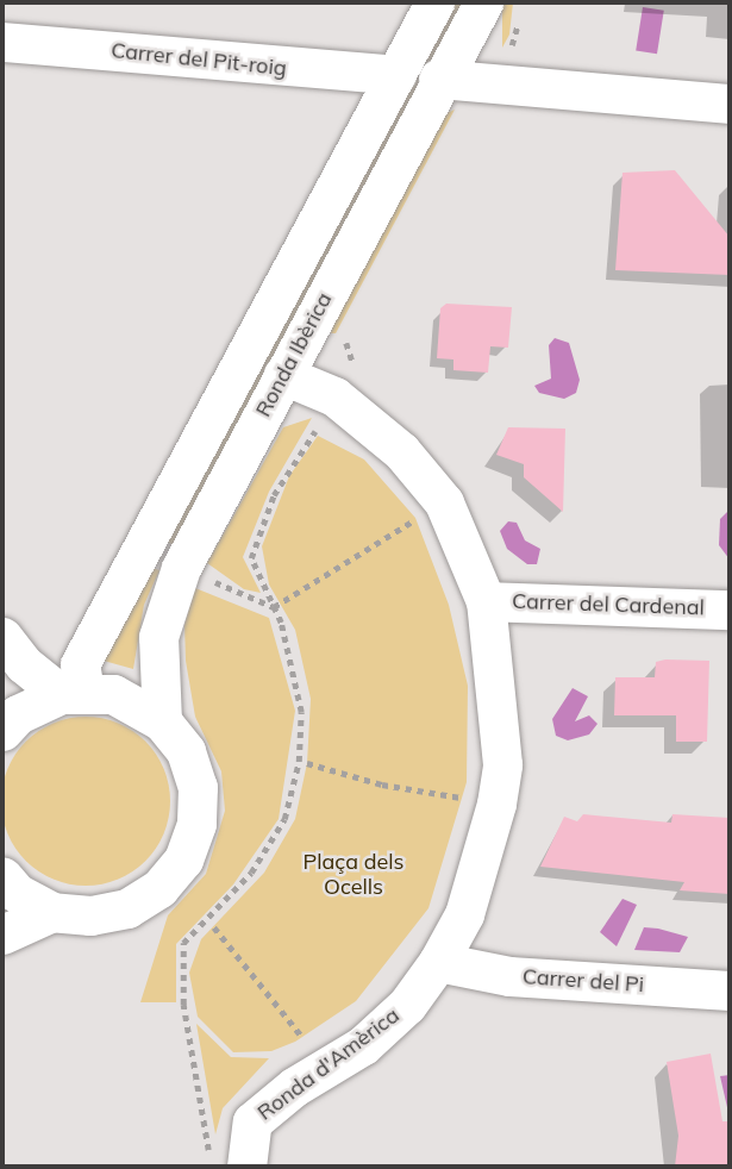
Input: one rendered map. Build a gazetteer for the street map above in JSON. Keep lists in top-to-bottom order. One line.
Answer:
{"streets":{"street":["Carrer del Pit-roig","Ronda Ibèrica","Carrer del Cardenal","Carrer del Pi","Ronda d'Amèrica"]},"crossings":[["Carrer del Pit-roig","Ronda Ibèrica"],["Ronda Ibèrica","Ronda d'Amèrica"],["Carrer del Cardenal","Ronda d'Amèrica"],["Carrer del Pi","Ronda d'Amèrica"]],"parks":["Plaça dels Ocells"]}
